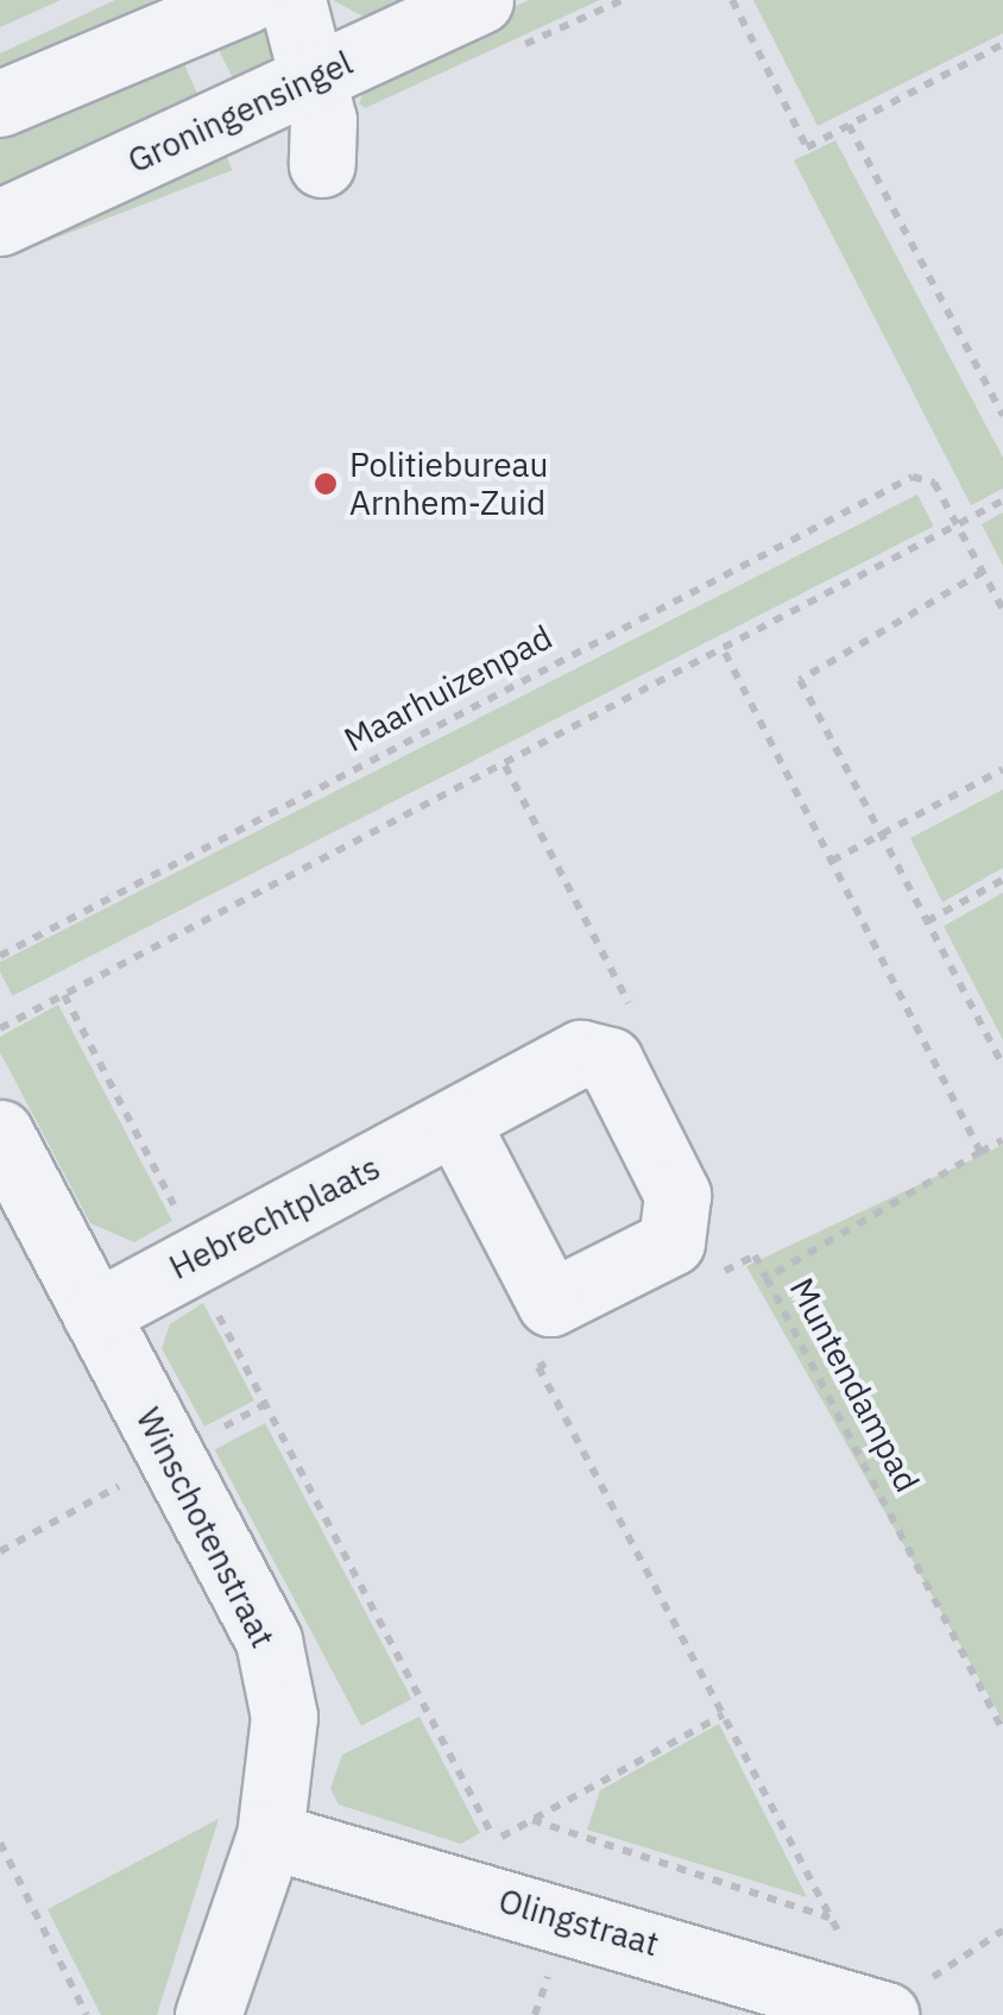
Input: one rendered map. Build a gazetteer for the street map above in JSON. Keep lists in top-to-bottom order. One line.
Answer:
{"streets":{"street":["Groningensingel","Hebrechtplaats","Winschotenstraat","Olingstraat"],"path":["Maarhuizenpad","Muntendampad"]},"crossings":[["Hebrechtplaats","Winschotenstraat"],["Winschotenstraat","Olingstraat"]],"places":["Politiebureau Arnhem-Zuid"]}
